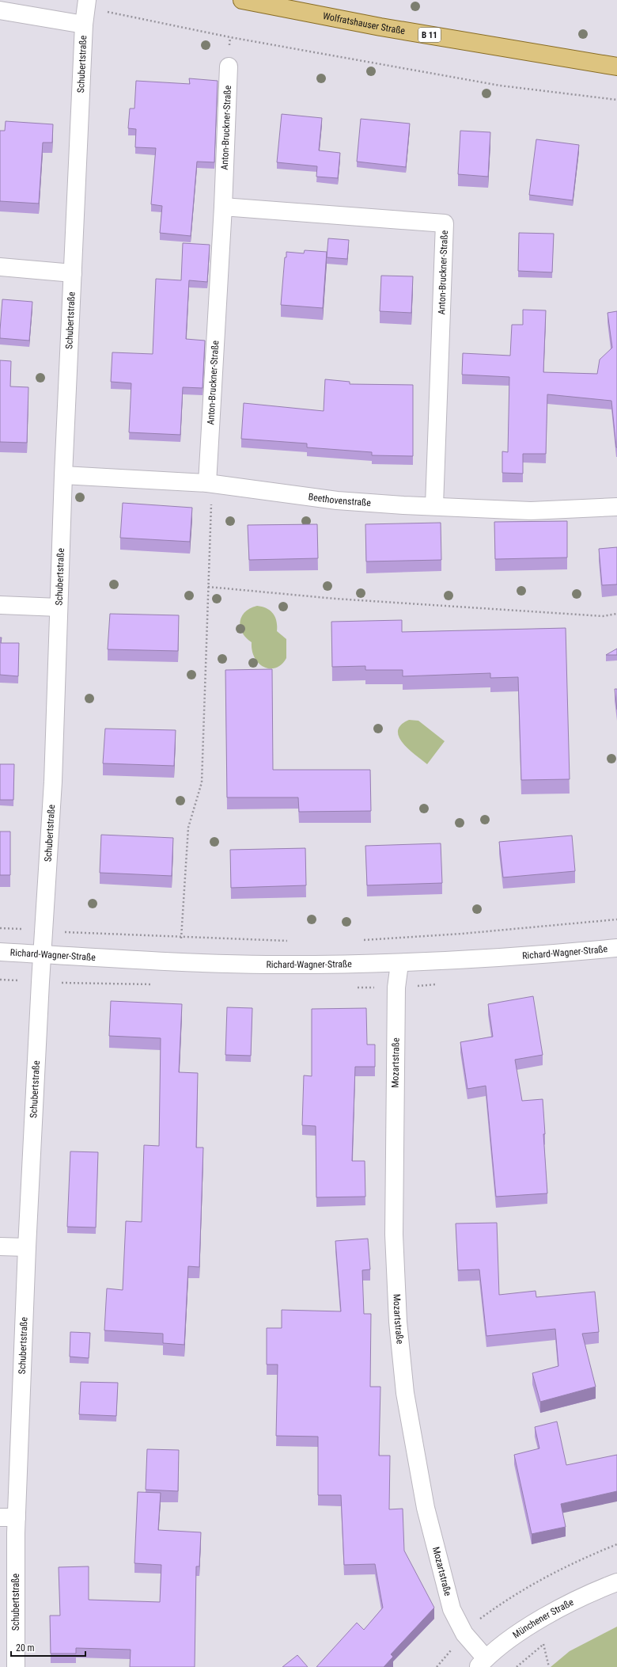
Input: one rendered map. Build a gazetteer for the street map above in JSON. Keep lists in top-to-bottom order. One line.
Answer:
{"streets":{"main road":["Wolfratshauser Straße","B 11"],"street":["Schubertstraße","Anton-Bruckner-Straße","Beethovenstraße","Richard-Wagner-Straße","Mozartstraße","Münchener Straße"]},"crossings":[["Schubertstraße","Beethovenstraße"],["Schubertstraße","Richard-Wagner-Straße"],["Anton-Bruckner-Straße","Beethovenstraße"],["Richard-Wagner-Straße","Mozartstraße"],["Mozartstraße","Münchener Straße"]],"scale_bar":"20 m"}
